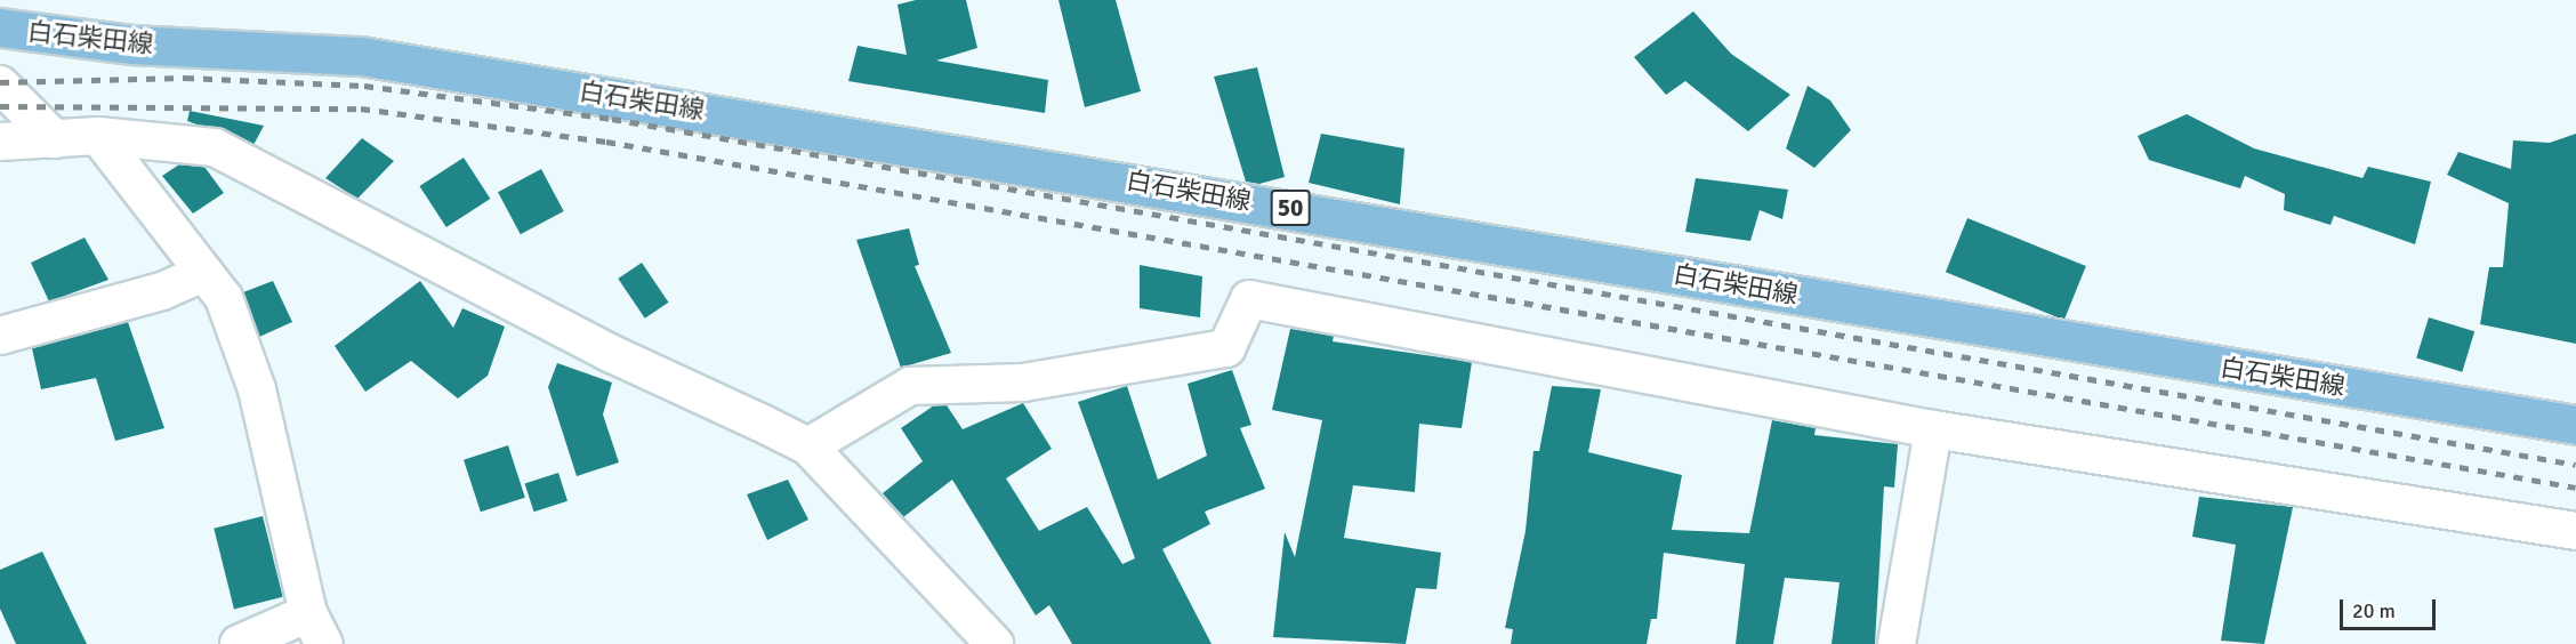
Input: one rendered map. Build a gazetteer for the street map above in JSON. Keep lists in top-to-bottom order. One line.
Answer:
{"streets":{"main road":["白石柴田線","50"]},"scale_bar":"20 m"}
